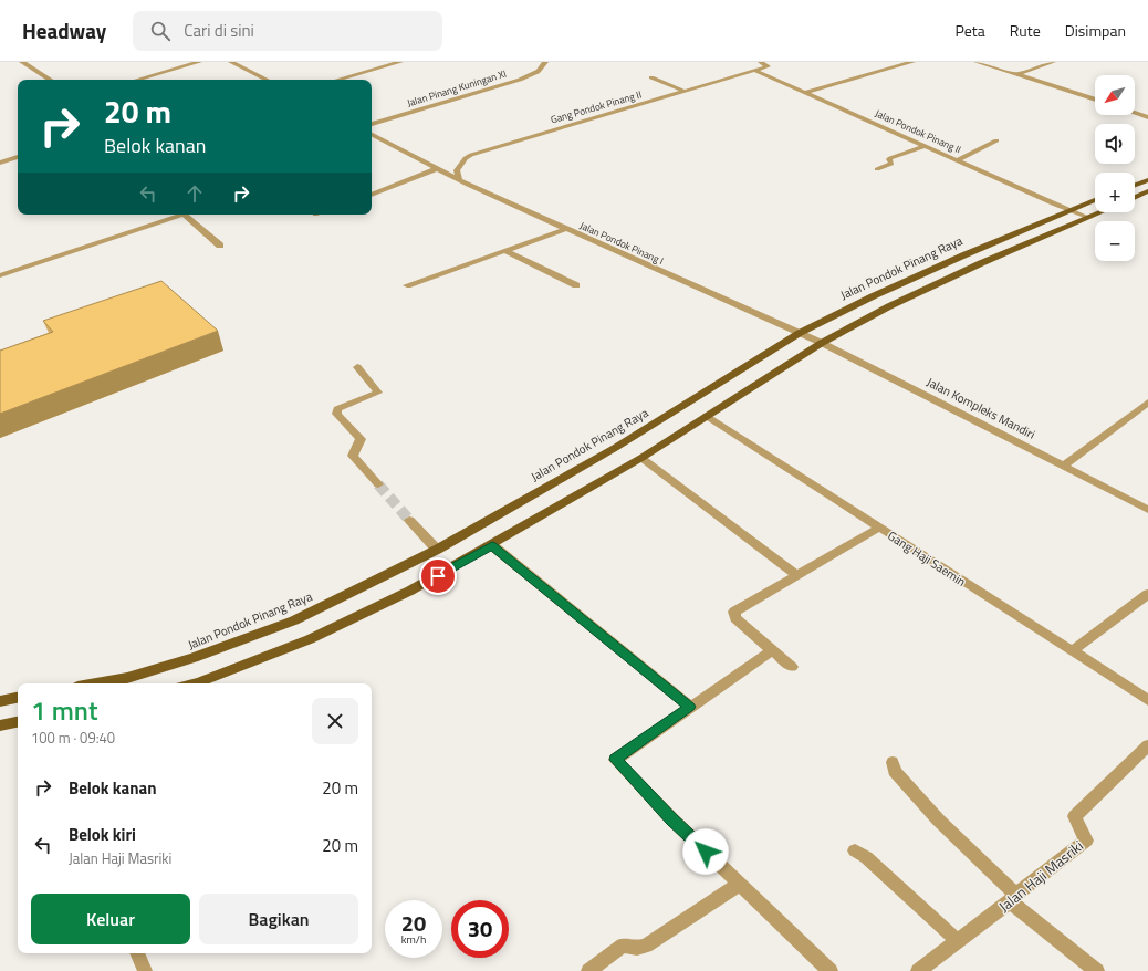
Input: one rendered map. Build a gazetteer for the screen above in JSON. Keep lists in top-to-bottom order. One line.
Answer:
{"streets":{"main road":["Jalan Pondok Pinang Raya"],"street":["Jalan Pinang Kuningan XI","Gang Pondok Pinang II","Jalan Pondok Pinang II","Jalan Pondok Pinang I","Jalan Kompleks Mandiri","Gang Haji Saemin","Jalan Haji Masriki"]},"crossings":[["Gang Pondok Pinang II","Jalan Pondok Pinang II"],["Gang Pondok Pinang II","Jalan Pondok Pinang I"],["Jalan Pondok Pinang II","Jalan Pondok Pinang Raya"],["Jalan Pondok Pinang I","Jalan Pondok Pinang Raya"],["Jalan Pondok Pinang I","Jalan Kompleks Mandiri"],["Jalan Pondok Pinang Raya","Jalan Kompleks Mandiri"]],"north":"bottom left","page":{"header":"Headway","search":"Cari di sini","nav":["Peta","Rute","Disimpan"],"map_buttons":["+","−"],"turn":["20 m","Belok kanan"],"heading":["1 mnt","100 m · 09:40"],"list":[{"name":"Belok kanan","value":"20 m"},{"name":"Belok kiri","note":"Jalan Haji Masriki","value":"20 m"}],"buttons":["Keluar","Bagikan"],"speed":"20 km/h","limit":"30"}}
